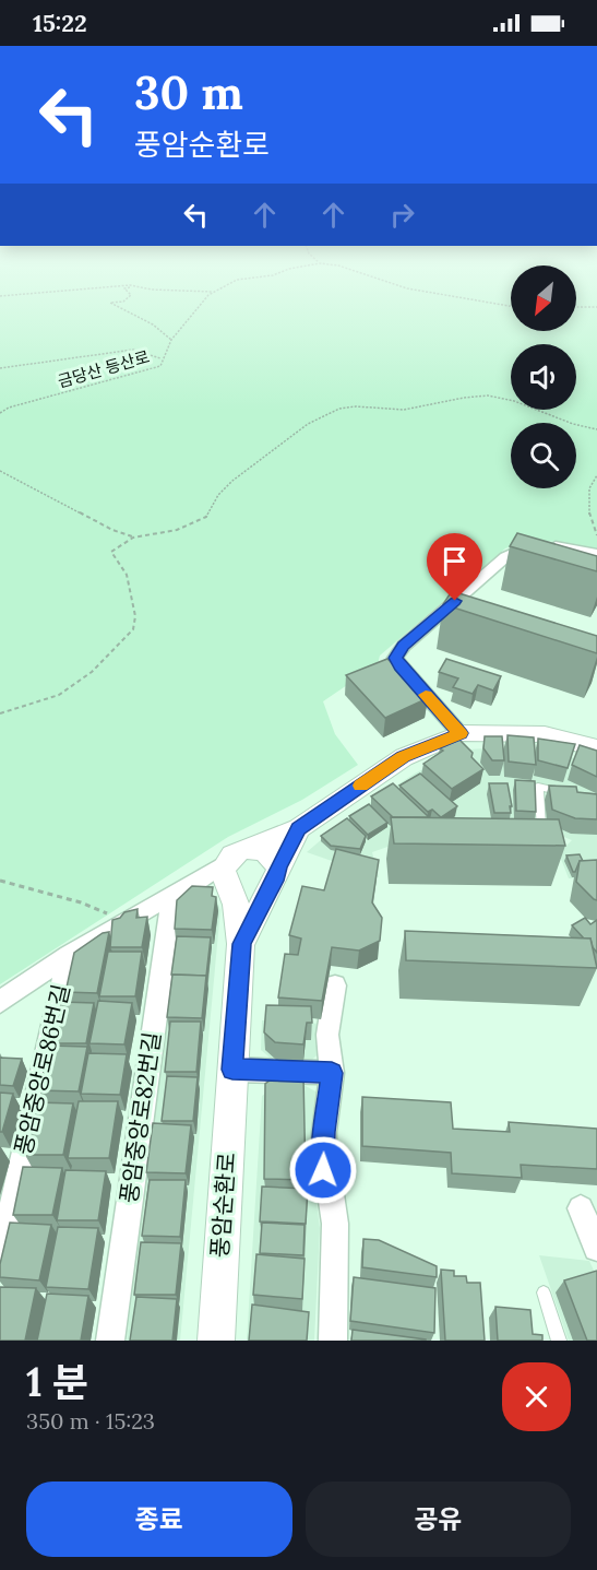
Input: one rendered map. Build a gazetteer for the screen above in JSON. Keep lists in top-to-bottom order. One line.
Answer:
{"streets":{"street":["풍암중앙로86번길","풍암중앙로82번길","풍암순환로"],"path":["금당산 등산로"]},"north":"bottom left","page":{"status":"15:22","turn":["30 m","풍암순환로"],"heading":["1 분","350 m · 15:23"],"buttons":["종료","공유"]}}
